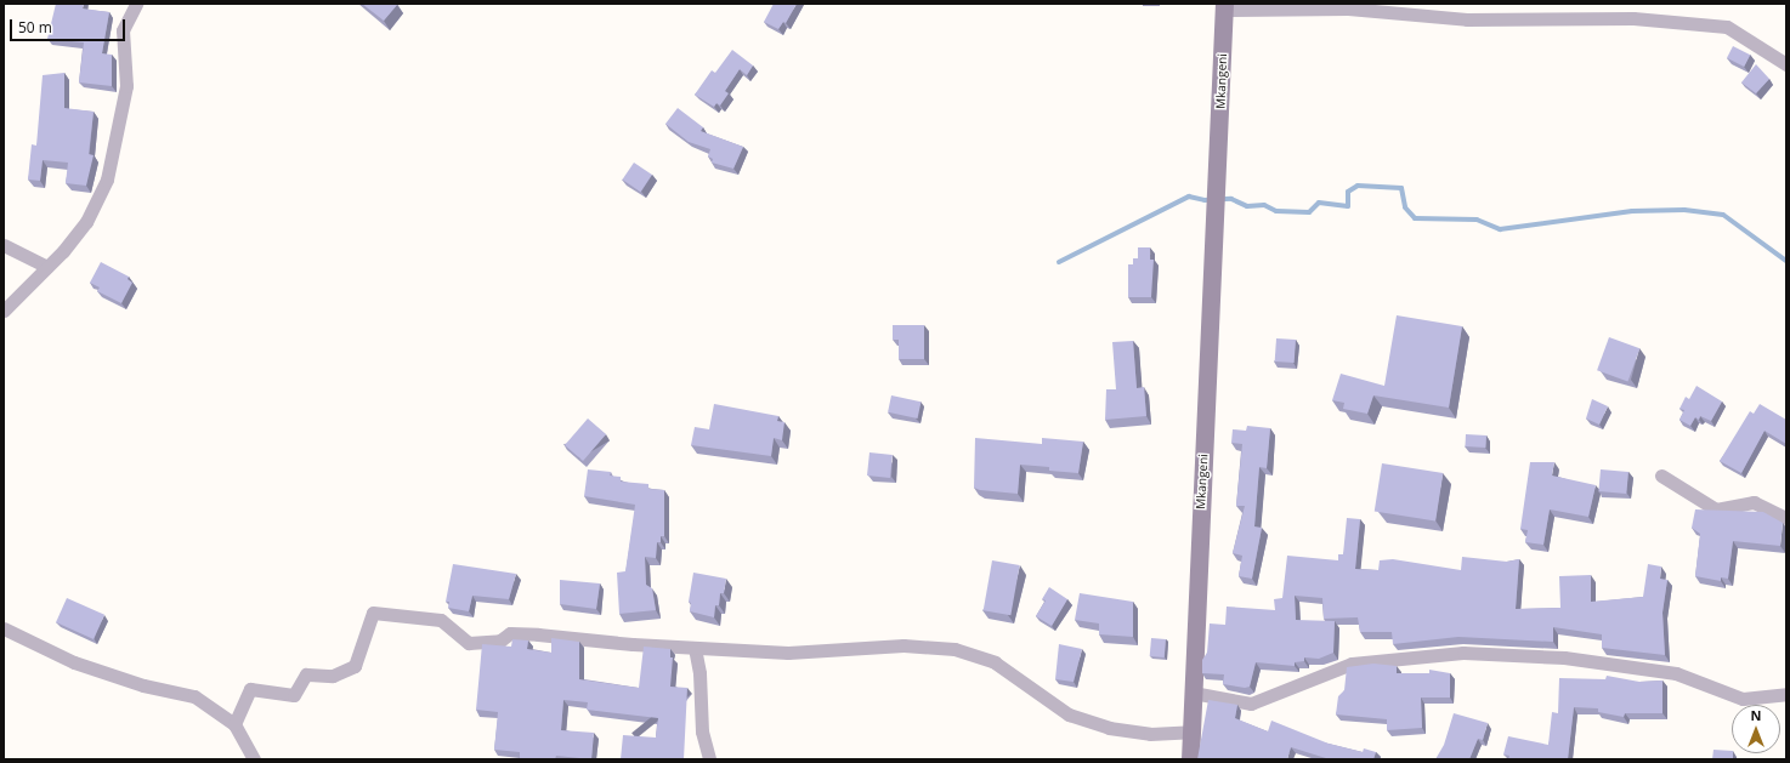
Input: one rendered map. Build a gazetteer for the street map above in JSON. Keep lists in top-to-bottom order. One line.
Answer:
{"streets":{"street":["Mkangeni"]},"scale_bar":"50 m","north":"top"}
